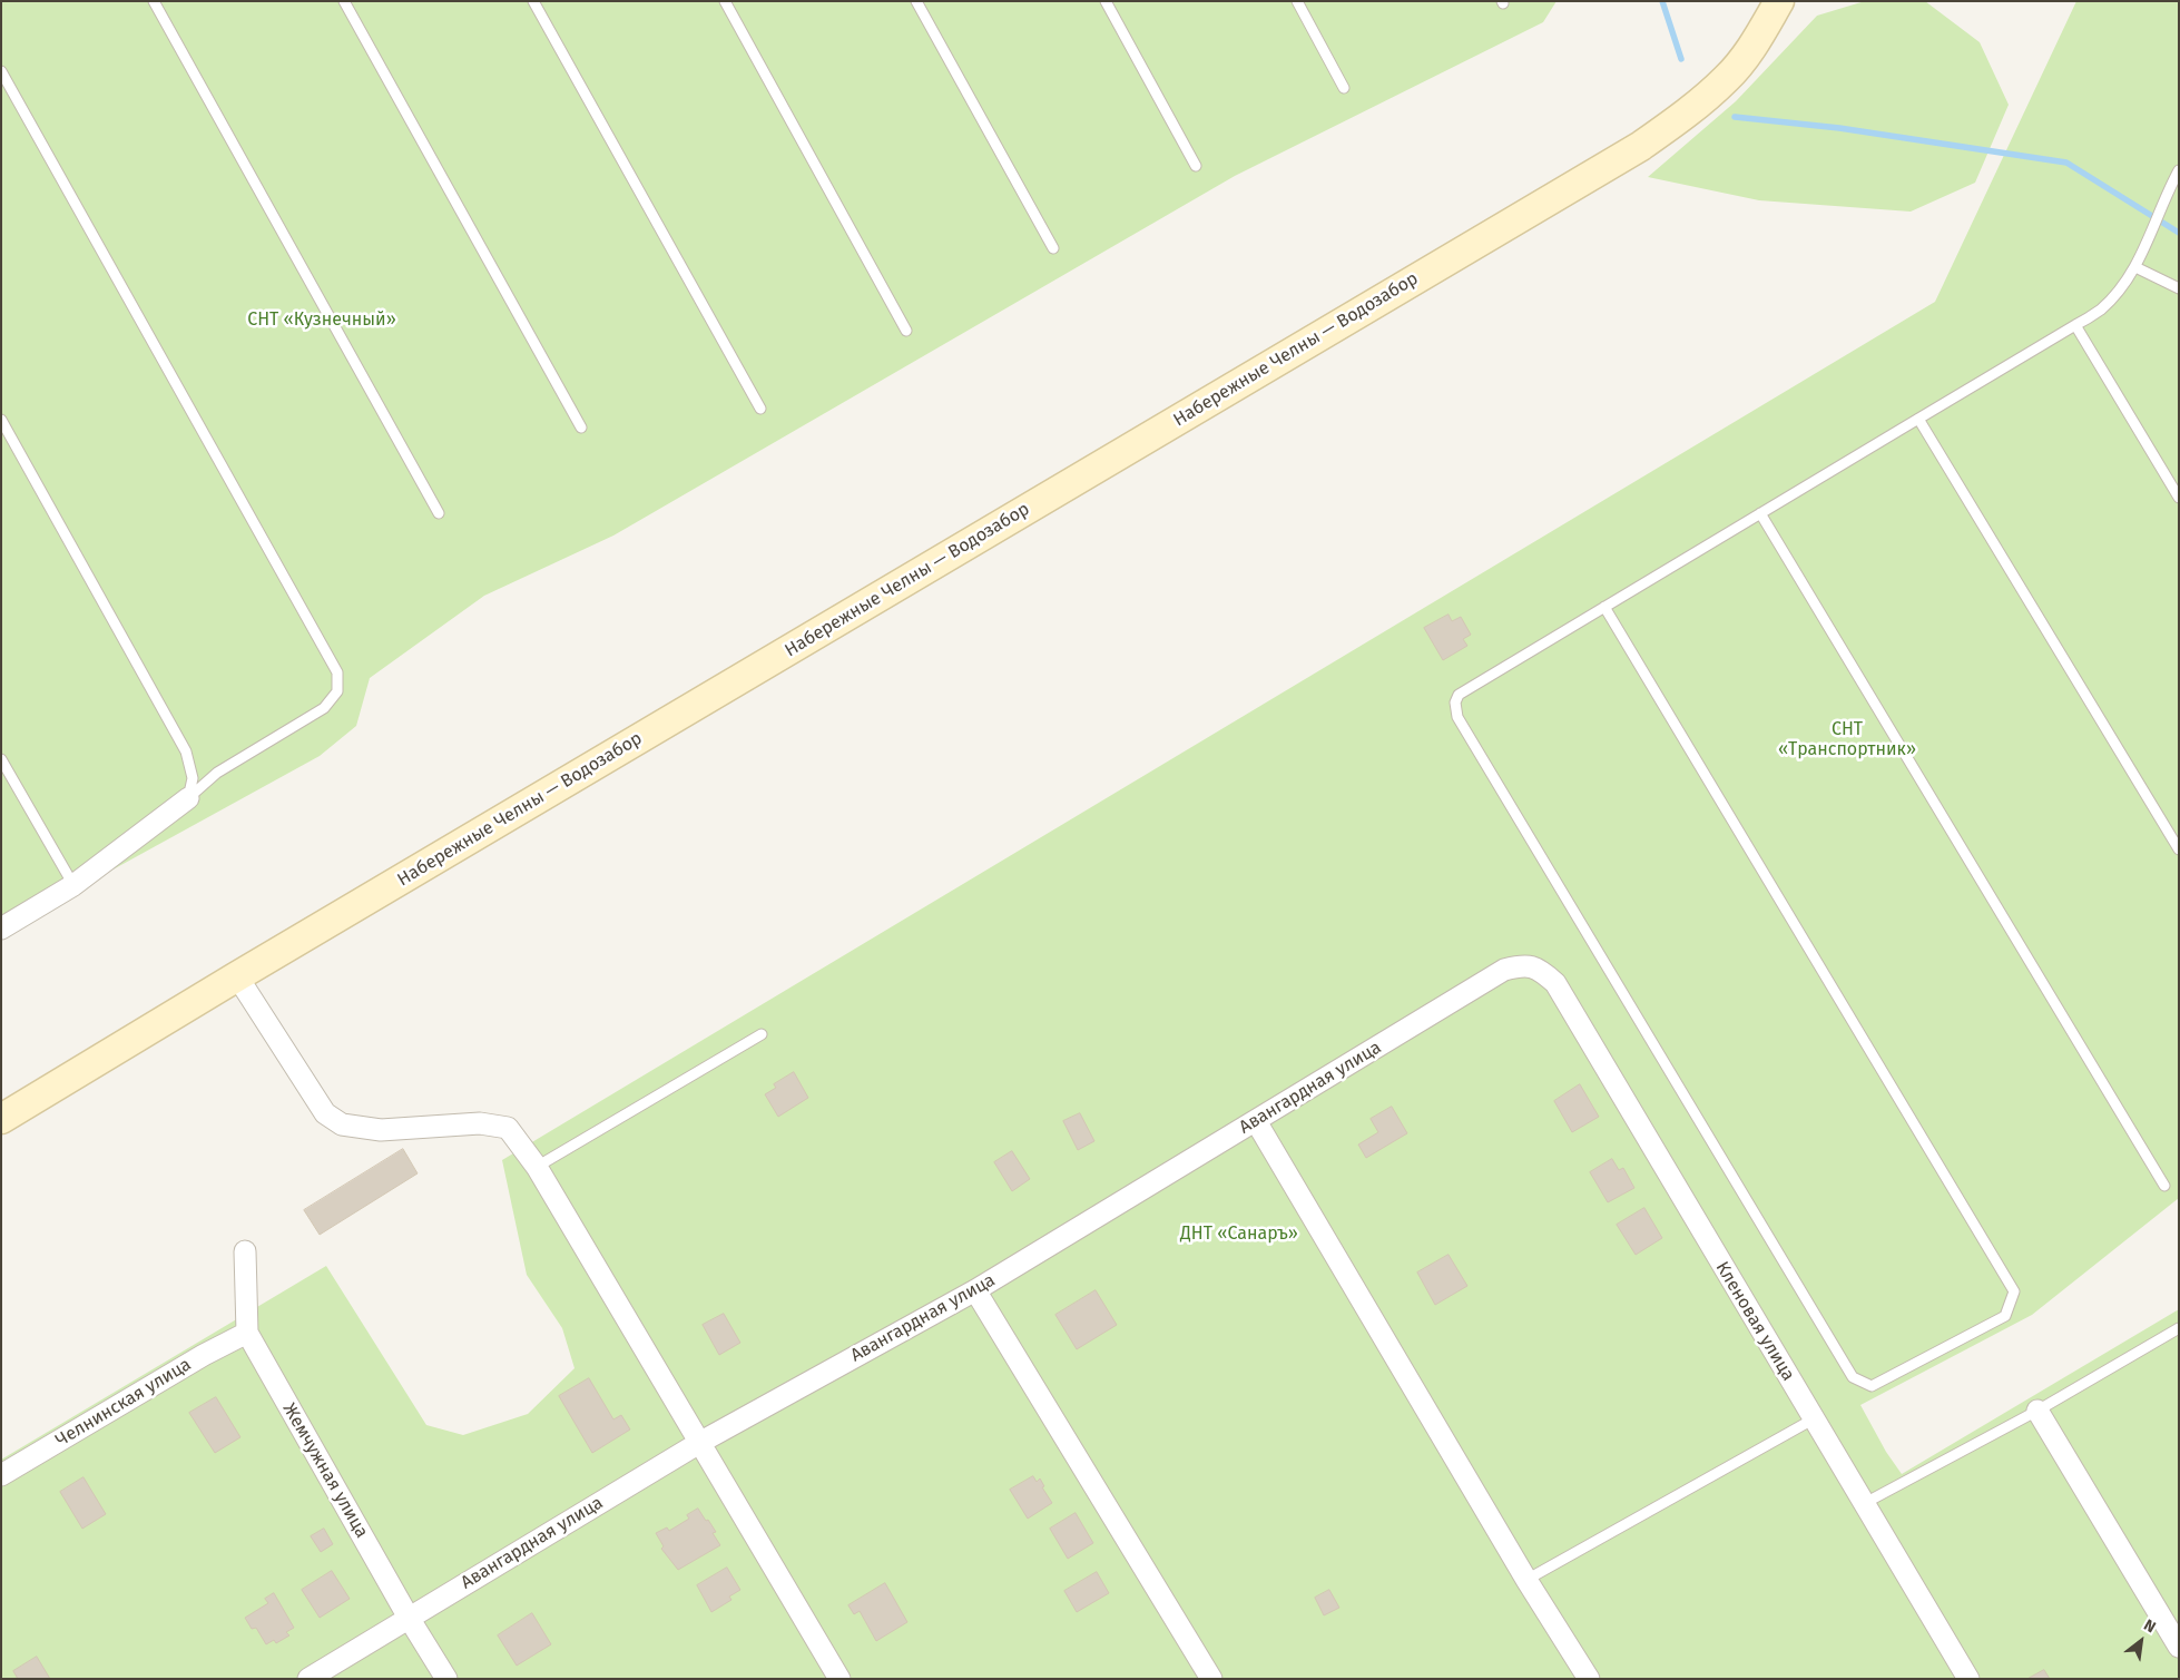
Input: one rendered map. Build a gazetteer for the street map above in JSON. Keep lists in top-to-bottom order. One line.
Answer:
{"streets":{"main road":["Набережные Челны — Водозабор"],"street":["Авангардная улица","Кленовая улица","Челнинская улица","Жемчужная улица"]},"crossings":[["Авангардная улица","Кленовая улица"],["Авангардная улица","Жемчужная улица"],["Челнинская улица","Жемчужная улица"]],"parks":["СНТ «Кузнечный»","СНТ «Транспортник»","ДНТ «Санаръ»"],"north":"top right"}
